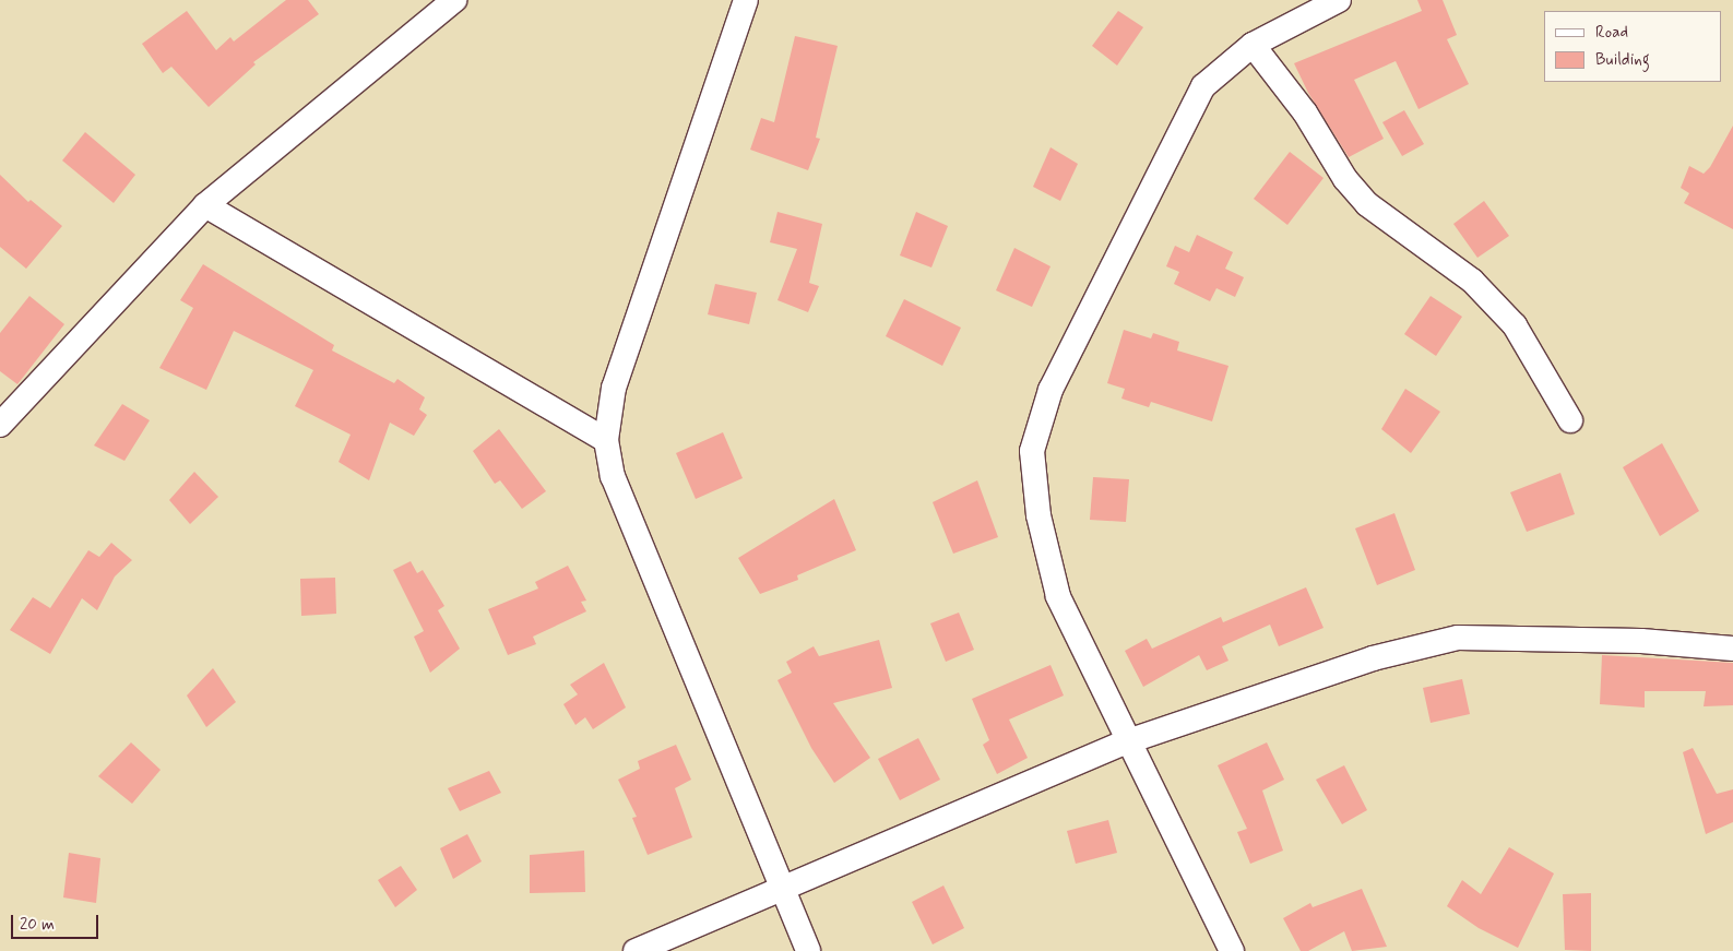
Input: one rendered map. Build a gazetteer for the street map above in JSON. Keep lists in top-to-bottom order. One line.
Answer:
{"legend":["Road","Building"],"scale_bar":"20 m"}
